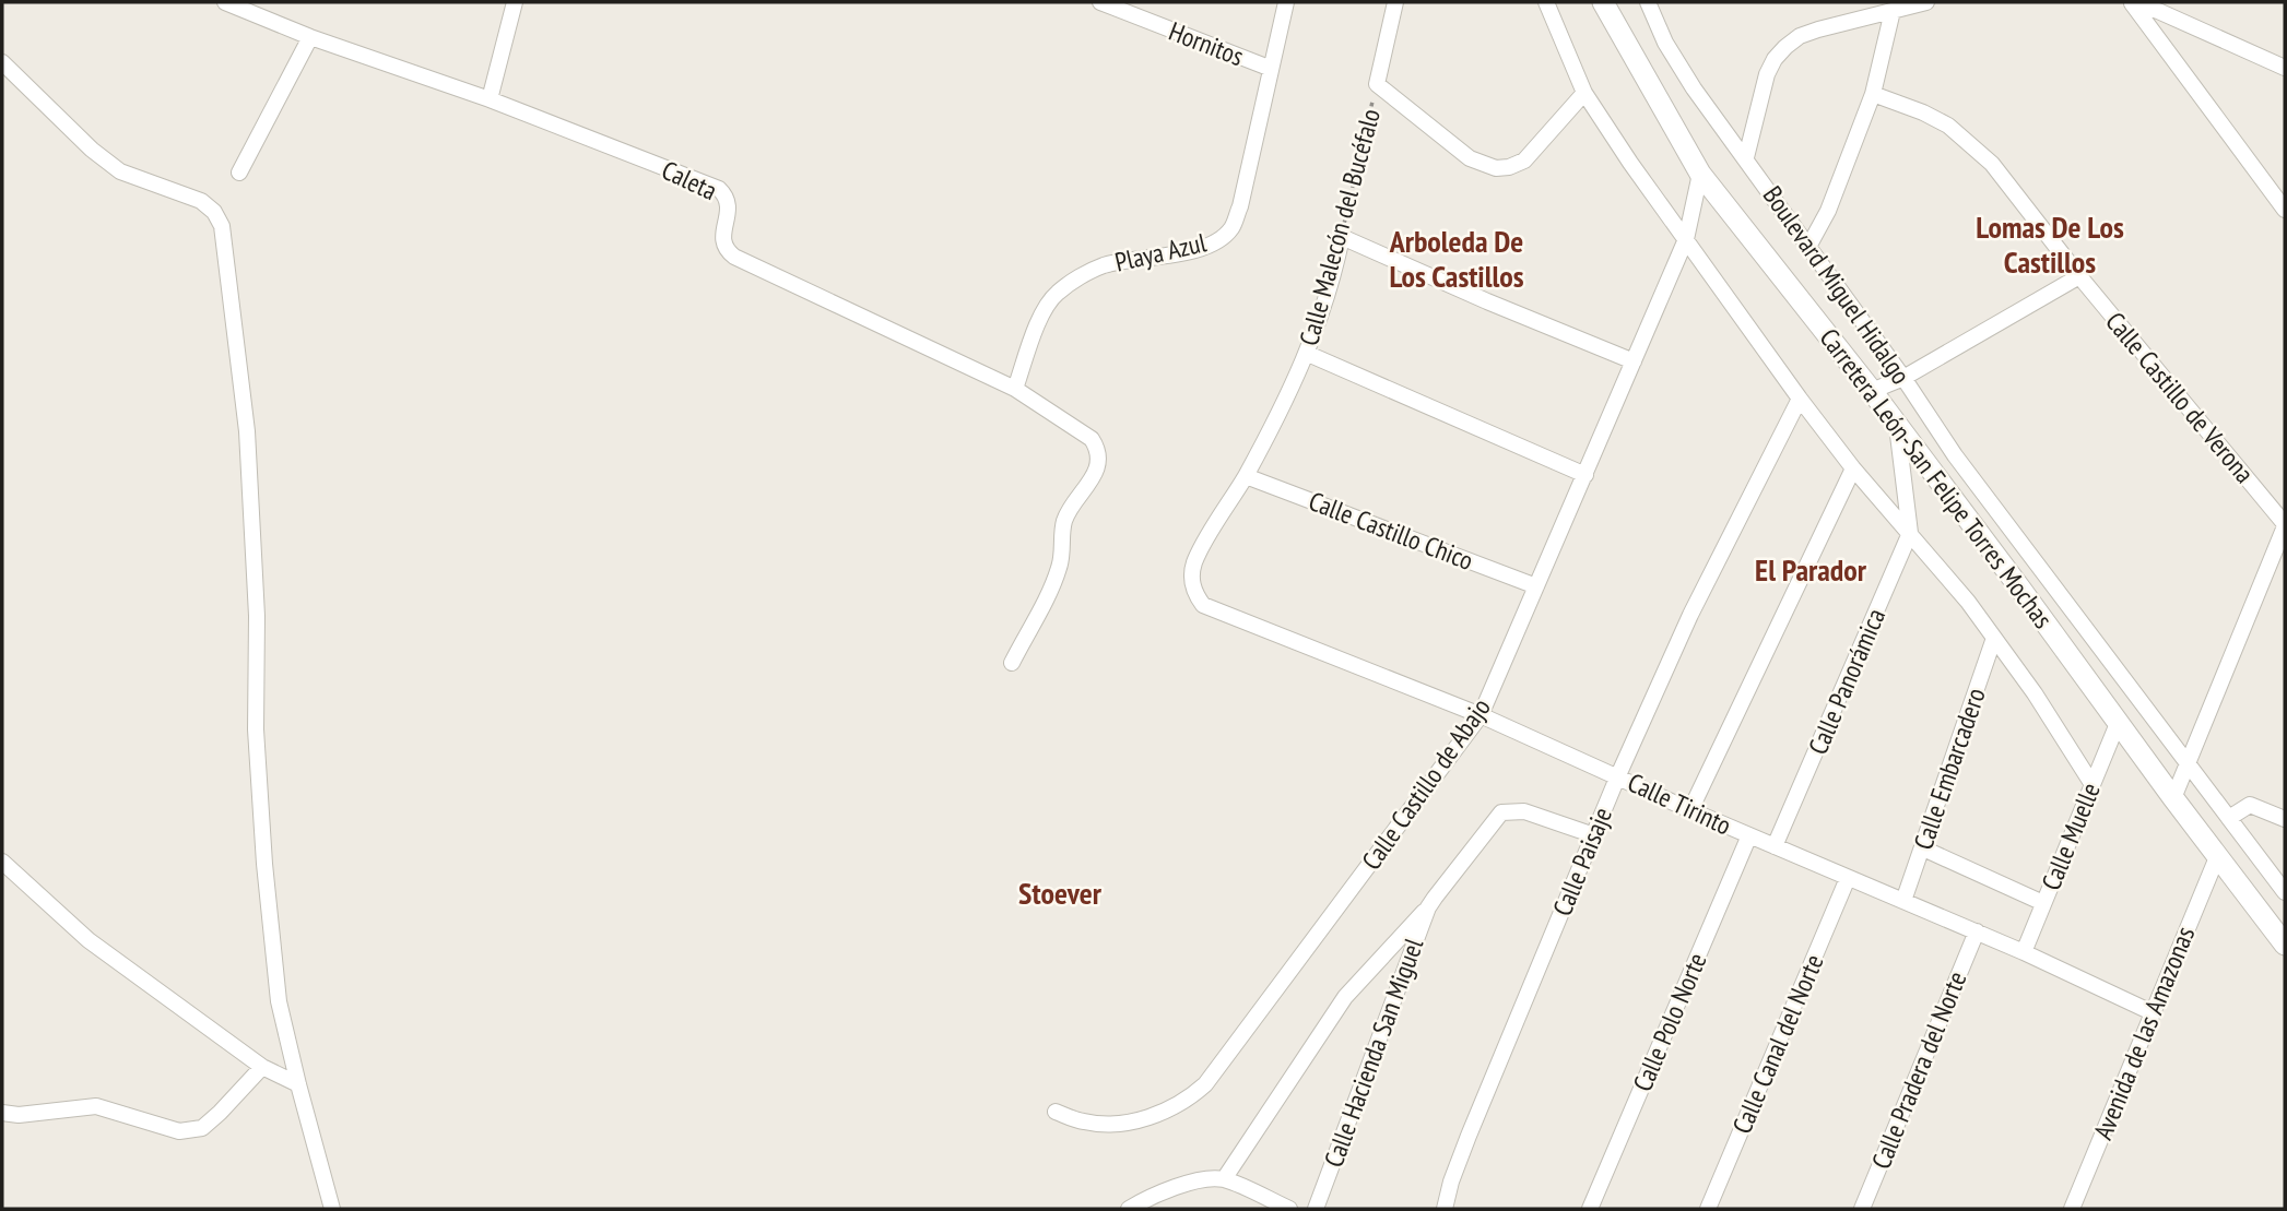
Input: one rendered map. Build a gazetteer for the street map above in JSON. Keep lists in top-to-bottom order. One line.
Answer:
{"streets":{"main road":["Carretera León-San Felipe Torres Mochas"],"street":["Hornitos","Caleta","Calle Malecón del Bucéfalo","Playa Azul","Boulevard Miguel Hidalgo","Calle Castillo de Verona","Calle Castillo Chico","Calle Panorámica","Calle Embarcadero","Calle Castillo de Abajo","Calle Tirinto","Calle Muelle","Calle Paisaje","Calle Polo Norte","Avenida de las Amazonas","Calle Canal del Norte","Calle Hacienda San Miguel","Calle Pradera del Norte"]},"crossings":[["Hornitos","Playa Azul"],["Caleta","Playa Azul"],["Calle Malecón del Bucéfalo","Calle Castillo Chico"],["Calle Malecón del Bucéfalo","Calle Tirinto"],["Carretera León-San Felipe Torres Mochas","Calle Castillo de Abajo"],["Carretera León-San Felipe Torres Mochas","Calle Muelle"],["Carretera León-San Felipe Torres Mochas","Avenida de las Amazonas"],["Calle Castillo Chico","Calle Castillo de Abajo"],["Calle Panorámica","Calle Tirinto"],["Calle Embarcadero","Calle Tirinto"],["Calle Castillo de Abajo","Calle Tirinto"],["Calle Tirinto","Calle Muelle"],["Calle Tirinto","Calle Paisaje"],["Calle Tirinto","Calle Polo Norte"],["Calle Tirinto","Avenida de las Amazonas"],["Calle Tirinto","Calle Canal del Norte"],["Calle Tirinto","Calle Pradera del Norte"]],"districts":["Lomas De Los Castillos","Arboleda De Los Castillos","El Parador","Stoever"]}
